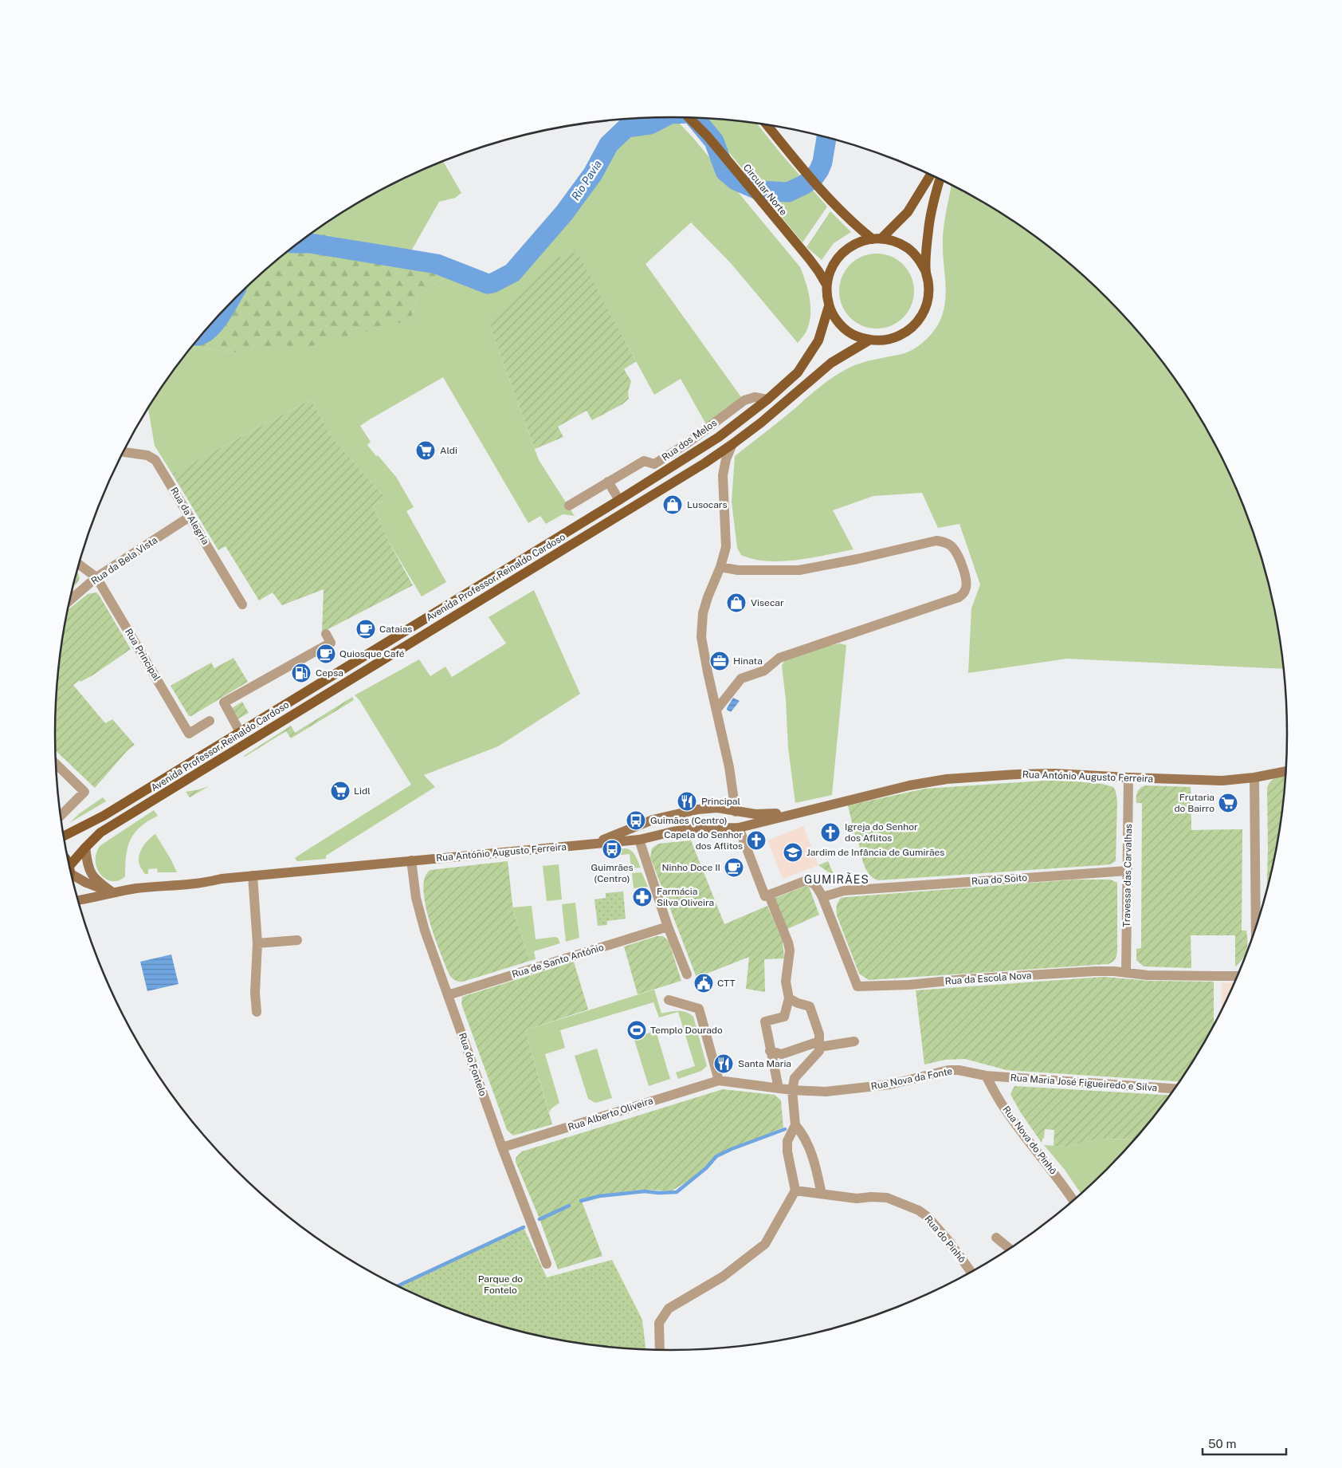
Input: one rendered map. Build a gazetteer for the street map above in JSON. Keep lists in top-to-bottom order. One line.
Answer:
{"streets":{"main road":["Circular Norte","Avenida Professor Reinaldo Cardoso"],"street":["Rua dos Melos","Rua da Alegria","Rua da Bela Vista","Rua Principal","Rua António Augusto Ferreira","Travessa das Carvalhas","Rua do Soito","Rua de Santo António","Rua da Escola Nova","Rua do Fontelo","Rua Nova da Fonte","Rua Maria José Figueiredo e Silva","Rua Alberto Oliveira","Rua Nova do Pinhô","Rua do Pinhô"]},"crossings":[["Circular Norte","Avenida Professor Reinaldo Cardoso"],["Rua dos Melos","Avenida Professor Reinaldo Cardoso"],["Rua da Alegria","Rua da Bela Vista"],["Rua da Bela Vista","Rua Principal"],["Rua António Augusto Ferreira","Travessa das Carvalhas"],["Rua António Augusto Ferreira","Rua do Fontelo"],["Travessa das Carvalhas","Rua do Soito"],["Travessa das Carvalhas","Rua da Escola Nova"],["Rua do Soito","Rua da Escola Nova"],["Rua de Santo António","Rua do Fontelo"],["Rua do Fontelo","Rua Alberto Oliveira"],["Rua Nova da Fonte","Rua Maria José Figueiredo e Silva"],["Rua Nova da Fonte","Rua Alberto Oliveira"],["Rua Nova da Fonte","Rua Nova do Pinhô"],["Rua Maria José Figueiredo e Silva","Rua Nova do Pinhô"]],"districts":["GUMIRÃES"],"water":["Rio Pavia"],"parks":["Parque do Fontelo"],"places":{"supermarket":["Aldi","Lidl","Frutaria do Bairro"],"shop":["Lusocars","Visecar"],"cafe":["Cataias","Quiosque Café","Ninho Doce II"],"office":["Hinata"],"fuel station":["Cepsa"],"restaurant":["Principal","Santa Maria"],"bus stop":["Guimães (Centro)","Guimrães (Centro)"],"church":["Igreja do Senhor dos Aflitos","Capela do Senhor dos Aflitos"],"school or university":["Jardim de Infância de Gumirães"],"pharmacy":["Farmácia Silva Oliveira"],"public building":["CTT"],"sports":["Templo Dourado"]},"scale_bar":"50 m"}
